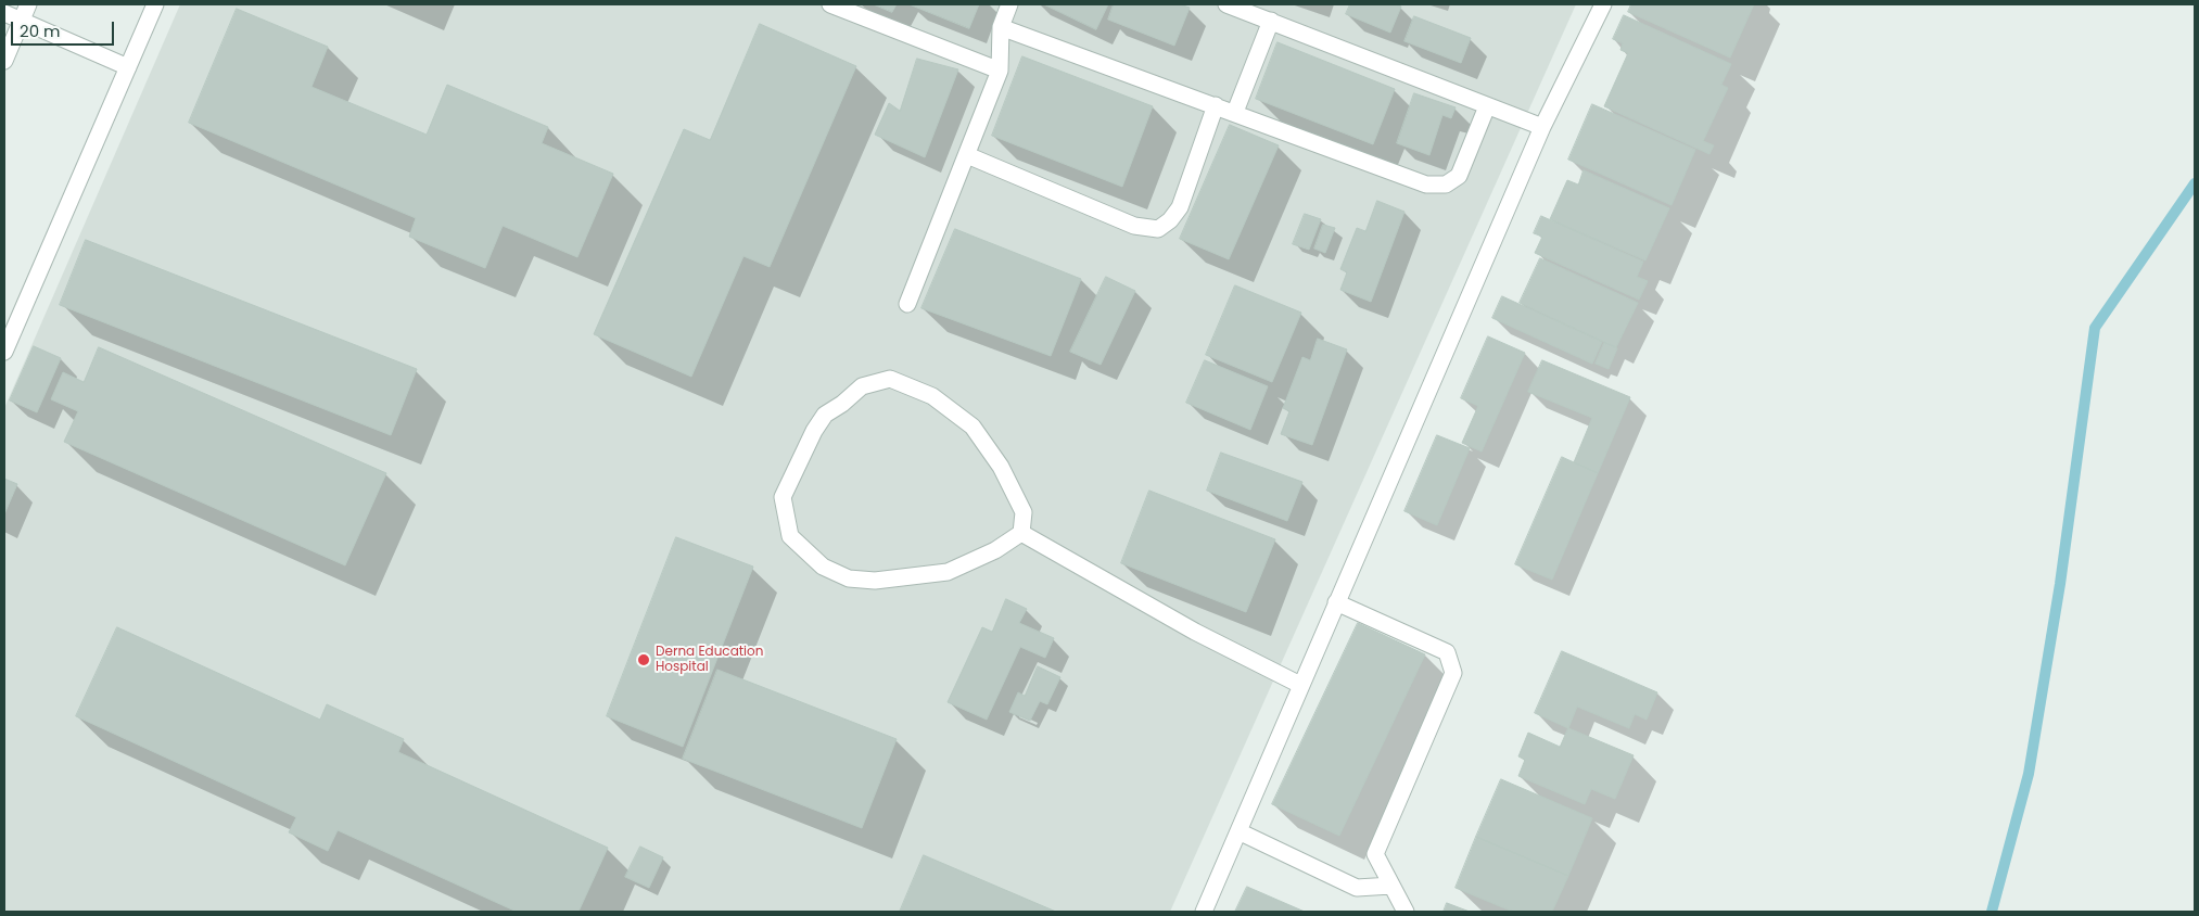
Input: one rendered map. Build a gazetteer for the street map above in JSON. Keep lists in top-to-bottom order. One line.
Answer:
{"places":["Derna Education Hospital"],"scale_bar":"20 m"}
